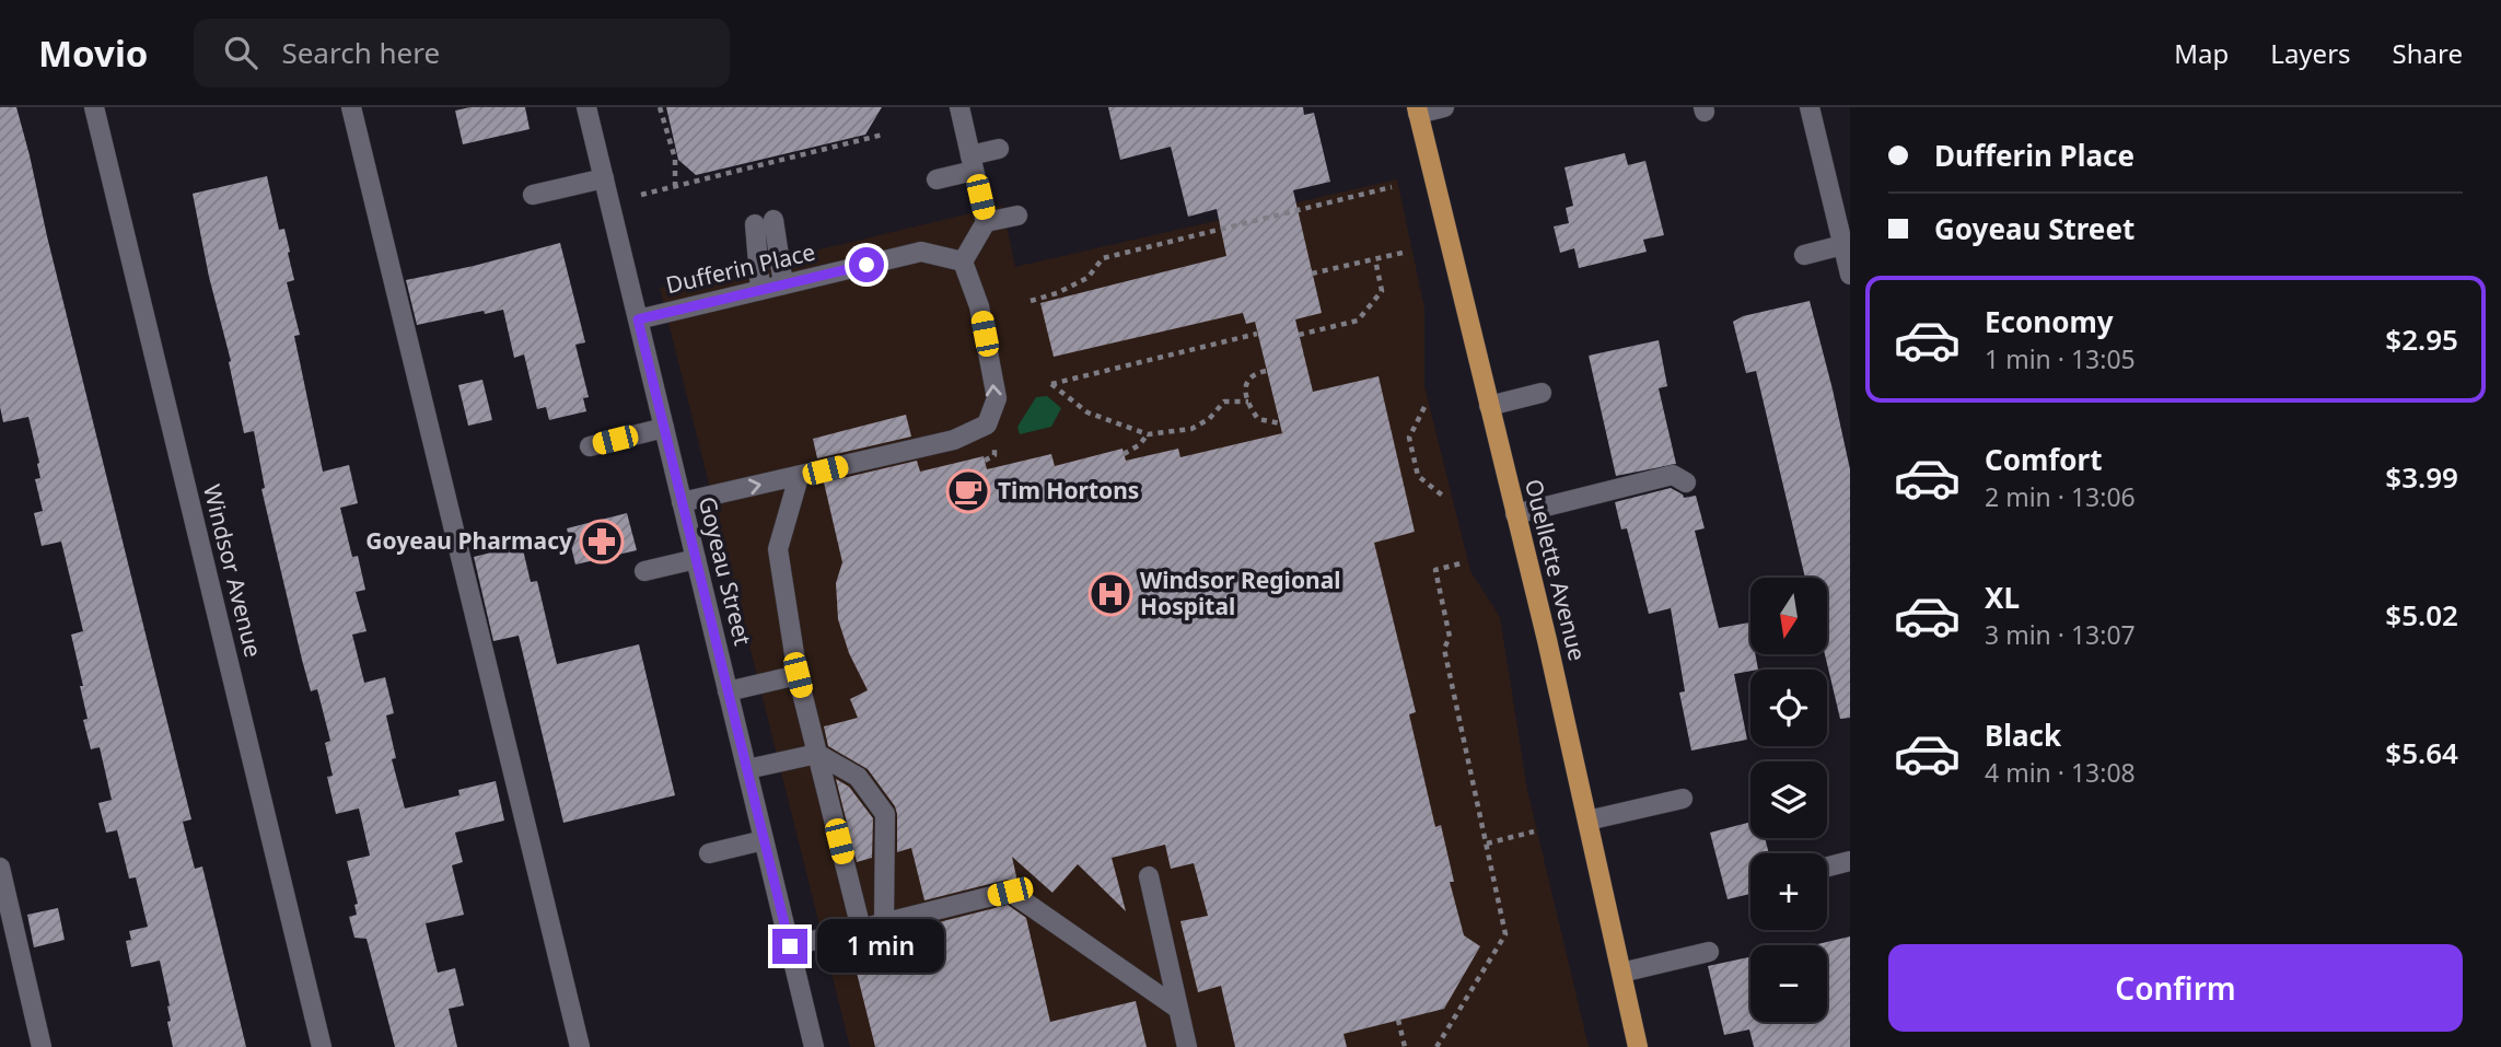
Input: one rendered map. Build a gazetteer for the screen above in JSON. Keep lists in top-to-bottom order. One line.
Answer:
{"streets":{"main road":["Ouellette Avenue"],"street":["Dufferin Place","Windsor Avenue","Goyeau Street"]},"crossings":[["Dufferin Place","Goyeau Street"]],"places":{"cafe":["Tim Hortons"],"pharmacy":["Goyeau Pharmacy"],"hospital":["Windsor Regional Hospital"]},"north":"bottom","page":{"header":"Movio","search":"Search here","nav":["Map","Layers","Share"],"banner":["Dufferin Place","Goyeau Street"],"list":[{"name":"Economy","note":"1 min · 13:05","value":"$2.95"},{"name":"Comfort","note":"2 min · 13:06","value":"$3.99"},{"name":"XL","note":"3 min · 13:07","value":"$5.02"},{"name":"Black","note":"4 min · 13:08","value":"$5.64"}],"map_buttons":["+","−"],"bubble":"1 min","buttons":"Confirm"}}
